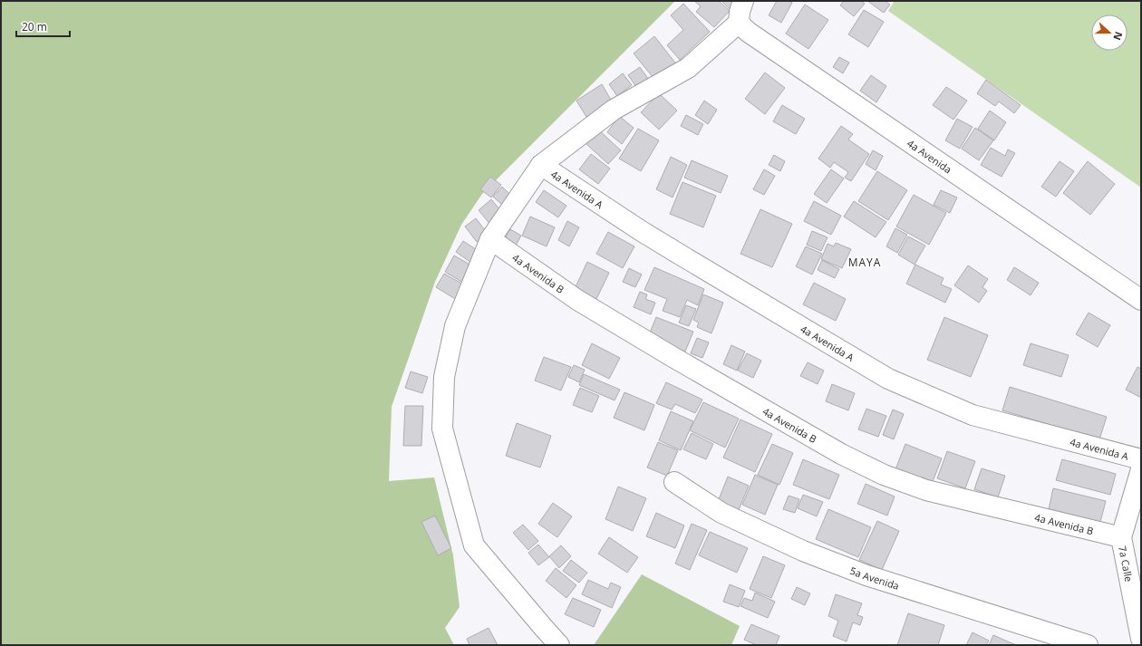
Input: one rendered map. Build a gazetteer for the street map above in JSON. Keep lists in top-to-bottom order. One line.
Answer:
{"streets":{"street":["4a Avenida","4a Avenida A","4a Avenida B","7a Calle","5a Avenida"]},"crossings":[["4a Avenida B","7a Calle"]],"districts":["MAYA"],"scale_bar":"20 m","north":"right"}
